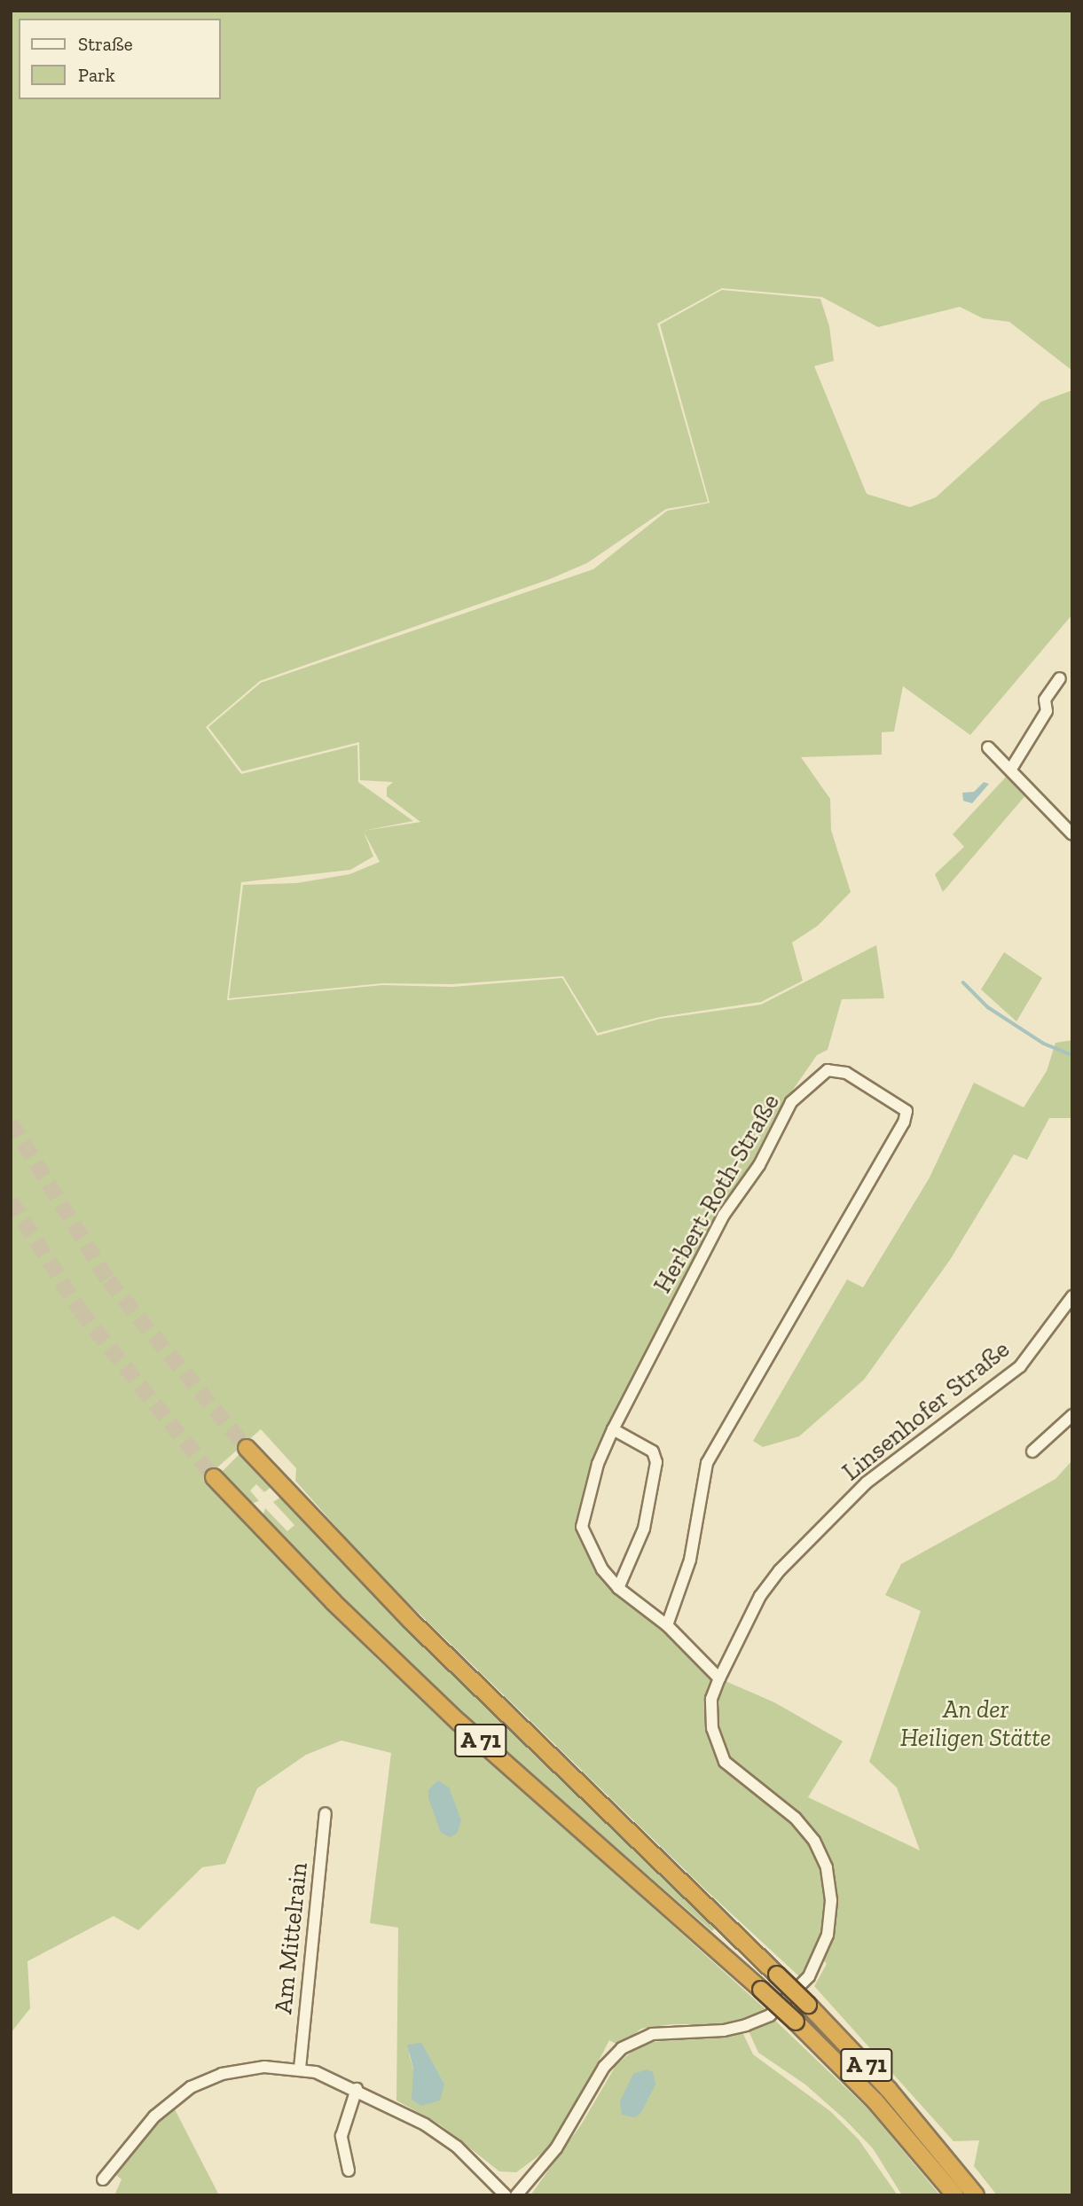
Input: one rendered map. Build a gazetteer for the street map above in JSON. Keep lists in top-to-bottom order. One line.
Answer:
{"streets":{"highway":["A 71"],"street":["Herbert-Roth-Straße","Linsenhofer Straße","Am Mittelrain"]},"crossings":[["Herbert-Roth-Straße","Linsenhofer Straße"]],"parks":["An der Heiligen Stätte"],"legend":["Straße","Park"]}
